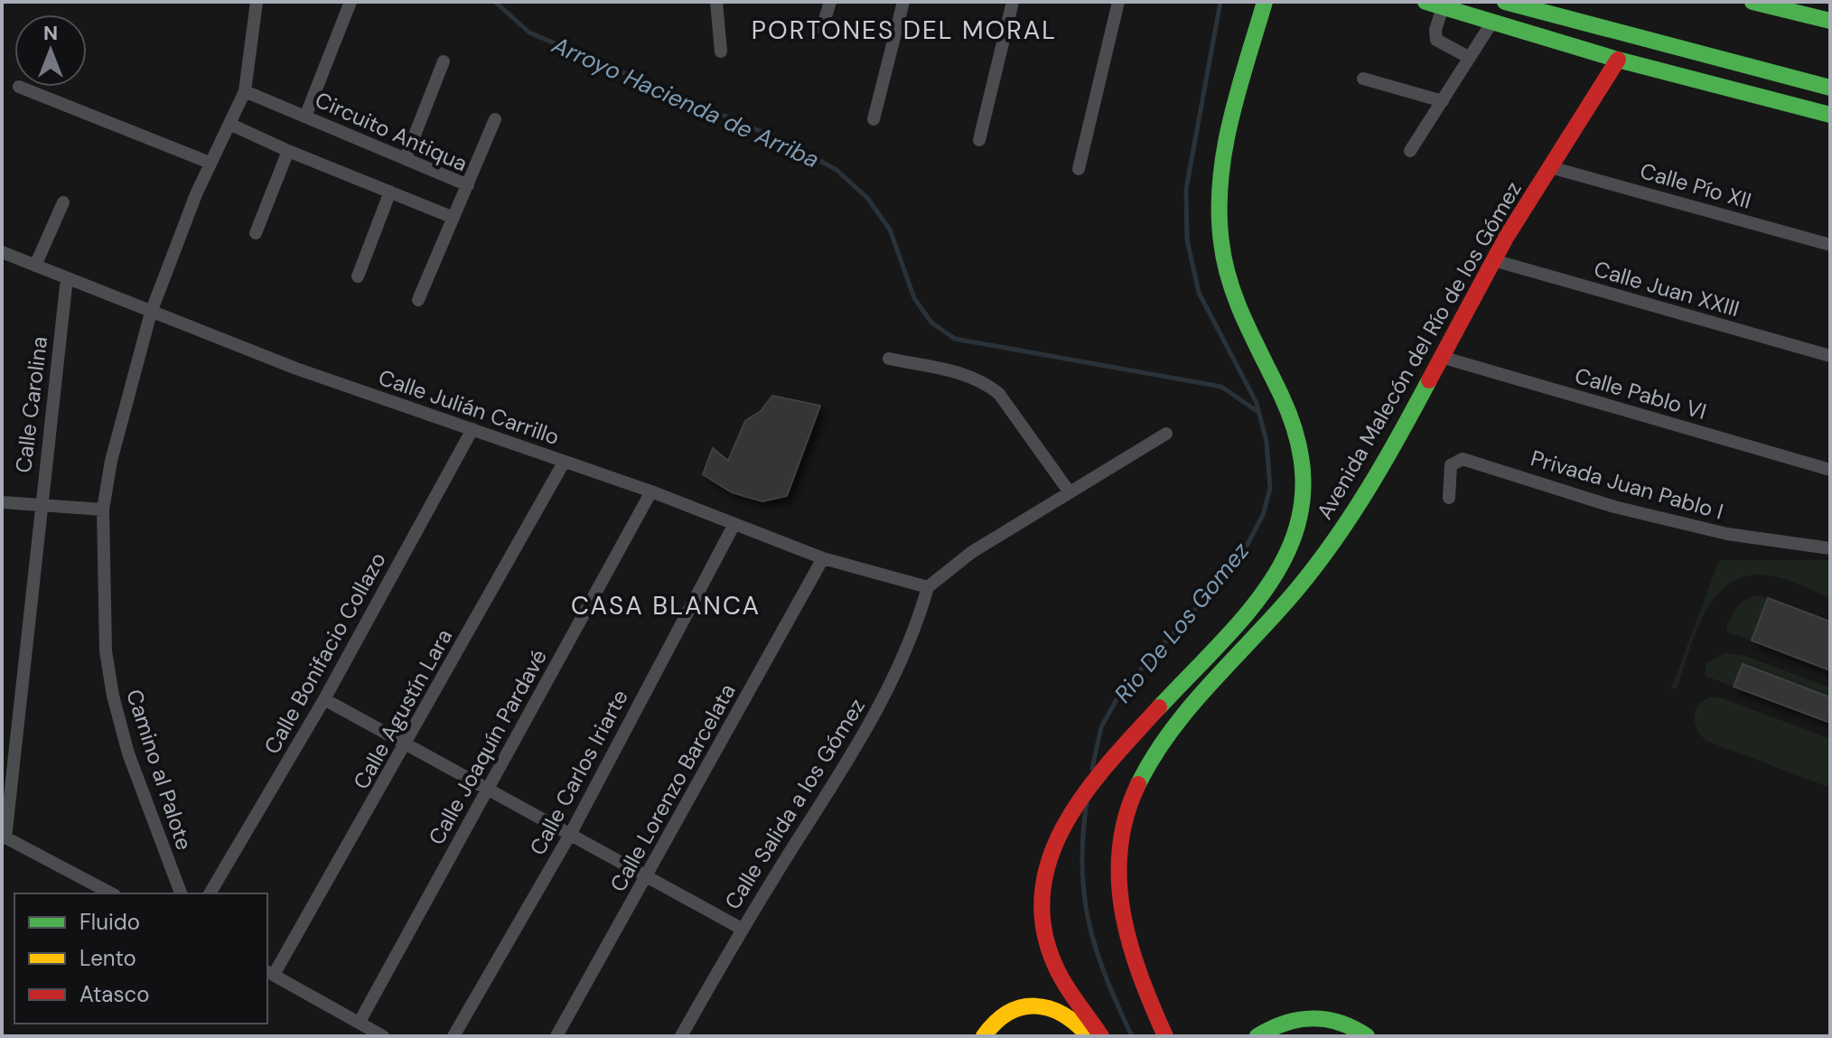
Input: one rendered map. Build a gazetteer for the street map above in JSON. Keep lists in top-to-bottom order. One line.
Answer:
{"streets":{"main road":["Avenida Malecón del Río de los Gómez"],"street":["Circuito Antiqua","Calle Pío XII","Calle Juan XXIII","Calle Pablo VI","Calle Carolina","Calle Julián Carrillo","Privada Juan Pablo I","Calle Bonifacio Collazo","Calle Agustín Lara","Calle Joaquín Pardavé","Camino al Palote","Calle Carlos Iriarte","Calle Lorenzo Barcelata","Calle Salida a los Gómez"]},"crossings":[["Circuito Antiqua","Camino al Palote"],["Calle Pío XII","Avenida Malecón del Río de los Gómez"],["Calle Juan XXIII","Avenida Malecón del Río de los Gómez"],["Avenida Malecón del Río de los Gómez","Calle Pablo VI"],["Calle Carolina","Calle Julián Carrillo"],["Calle Julián Carrillo","Calle Bonifacio Collazo"],["Calle Julián Carrillo","Calle Agustín Lara"],["Calle Julián Carrillo","Calle Joaquín Pardavé"],["Calle Julián Carrillo","Camino al Palote"],["Calle Julián Carrillo","Calle Carlos Iriarte"],["Calle Julián Carrillo","Calle Lorenzo Barcelata"],["Calle Julián Carrillo","Calle Salida a los Gómez"]],"districts":["PORTONES DEL MORAL","CASA BLANCA"],"water":["Arroyo Hacienda de Arriba","Rio De Los Gomez"],"legend":["Fluido","Lento","Atasco"],"north":"top"}
